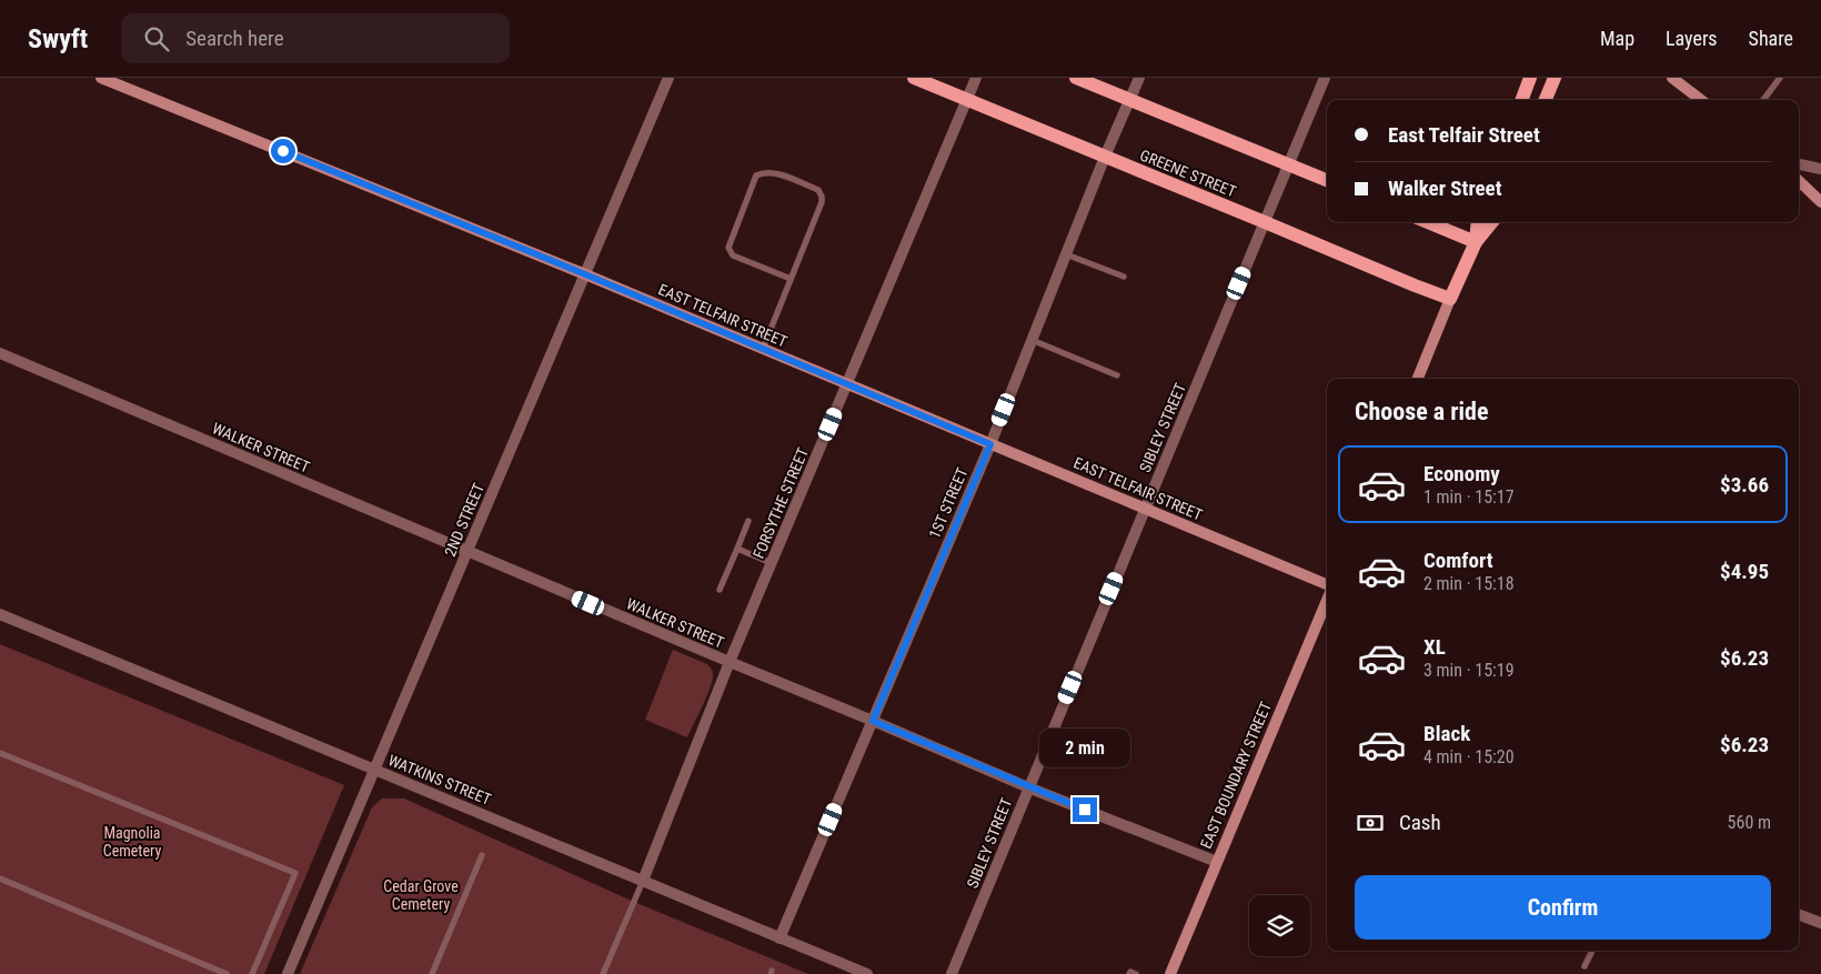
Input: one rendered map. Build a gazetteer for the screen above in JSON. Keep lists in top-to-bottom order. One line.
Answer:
{"streets":{"main road":["GREENE STREET"],"street":["EAST TELFAIR STREET","SIBLEY STREET","WALKER STREET","FORSYTHE STREET","1ST STREET","2ND STREET","EAST BOUNDARY STREET","WATKINS STREET"]},"crossings":[["GREENE STREET","SIBLEY STREET"],["GREENE STREET","FORSYTHE STREET"],["GREENE STREET","1ST STREET"],["EAST TELFAIR STREET","SIBLEY STREET"],["EAST TELFAIR STREET","FORSYTHE STREET"],["EAST TELFAIR STREET","1ST STREET"],["EAST TELFAIR STREET","2ND STREET"],["SIBLEY STREET","WALKER STREET"],["WALKER STREET","FORSYTHE STREET"],["WALKER STREET","1ST STREET"],["WALKER STREET","2ND STREET"],["WALKER STREET","EAST BOUNDARY STREET"],["FORSYTHE STREET","WATKINS STREET"],["1ST STREET","WATKINS STREET"],["2ND STREET","WATKINS STREET"]],"parks":["Magnolia Cemetery","Cedar Grove Cemetery"],"page":{"header":"Swyft","search":"Search here","nav":["Map","Layers","Share"],"banner":["East Telfair Street","Walker Street"],"heading":"Choose a ride","list":[{"name":"Economy","note":"1 min · 15:17","value":"$3.66"},{"name":"Comfort","note":"2 min · 15:18","value":"$4.95"},{"name":"XL","note":"3 min · 15:19","value":"$6.23"},{"name":"Black","note":"4 min · 15:20","value":"$6.23"}],"bubble":"2 min","pay":["Cash","560 m"],"buttons":"Confirm"}}
